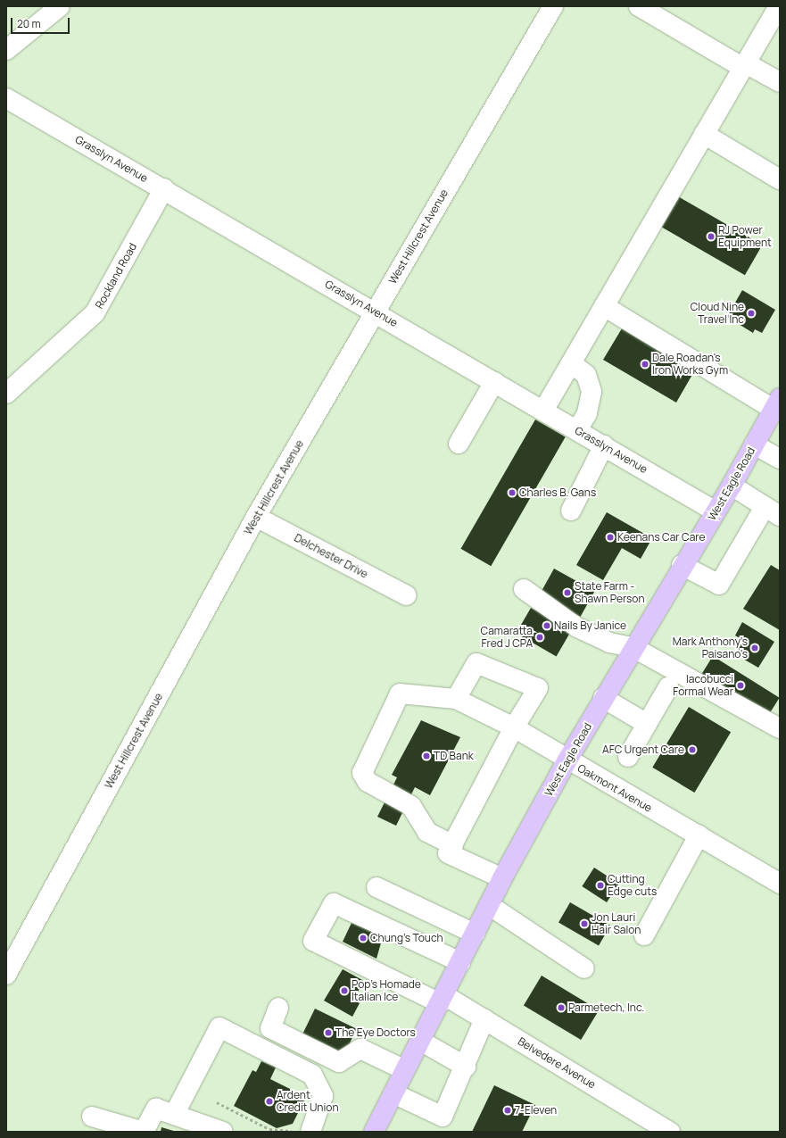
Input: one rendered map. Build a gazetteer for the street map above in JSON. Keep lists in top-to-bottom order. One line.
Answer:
{"streets":{"main road":["West Eagle Road"],"street":["Grasslyn Avenue","West Hillcrest Avenue","Rockland Road","Delchester Drive","Oakmont Avenue","Belvedere Avenue"]},"crossings":[["Grasslyn Avenue","West Hillcrest Avenue"],["Grasslyn Avenue","Rockland Road"],["Grasslyn Avenue","West Eagle Road"],["West Hillcrest Avenue","Delchester Drive"],["West Eagle Road","Oakmont Avenue"],["West Eagle Road","Belvedere Avenue"]],"places":["RJ Power Equipment","Cloud Nine Travel Inc","Dale Roadan's Iron Works Gym","Charles B. Gans","Keenans Car Care","State Farm - Shawn Person","Nails By Janice","Camaratta Fred J CPA","Mark Anthony's Paisano's","Iacobucci Formal Wear","AFC Urgent Care","TD Bank","Cutting Edge cuts","Jon Lauri Hair Salon","Chung's Touch","Pop's Homade Italian Ice","Parmetech, Inc.","The Eye Doctors","Ardent Credit Union","7-Eleven"],"scale_bar":"20 m"}
